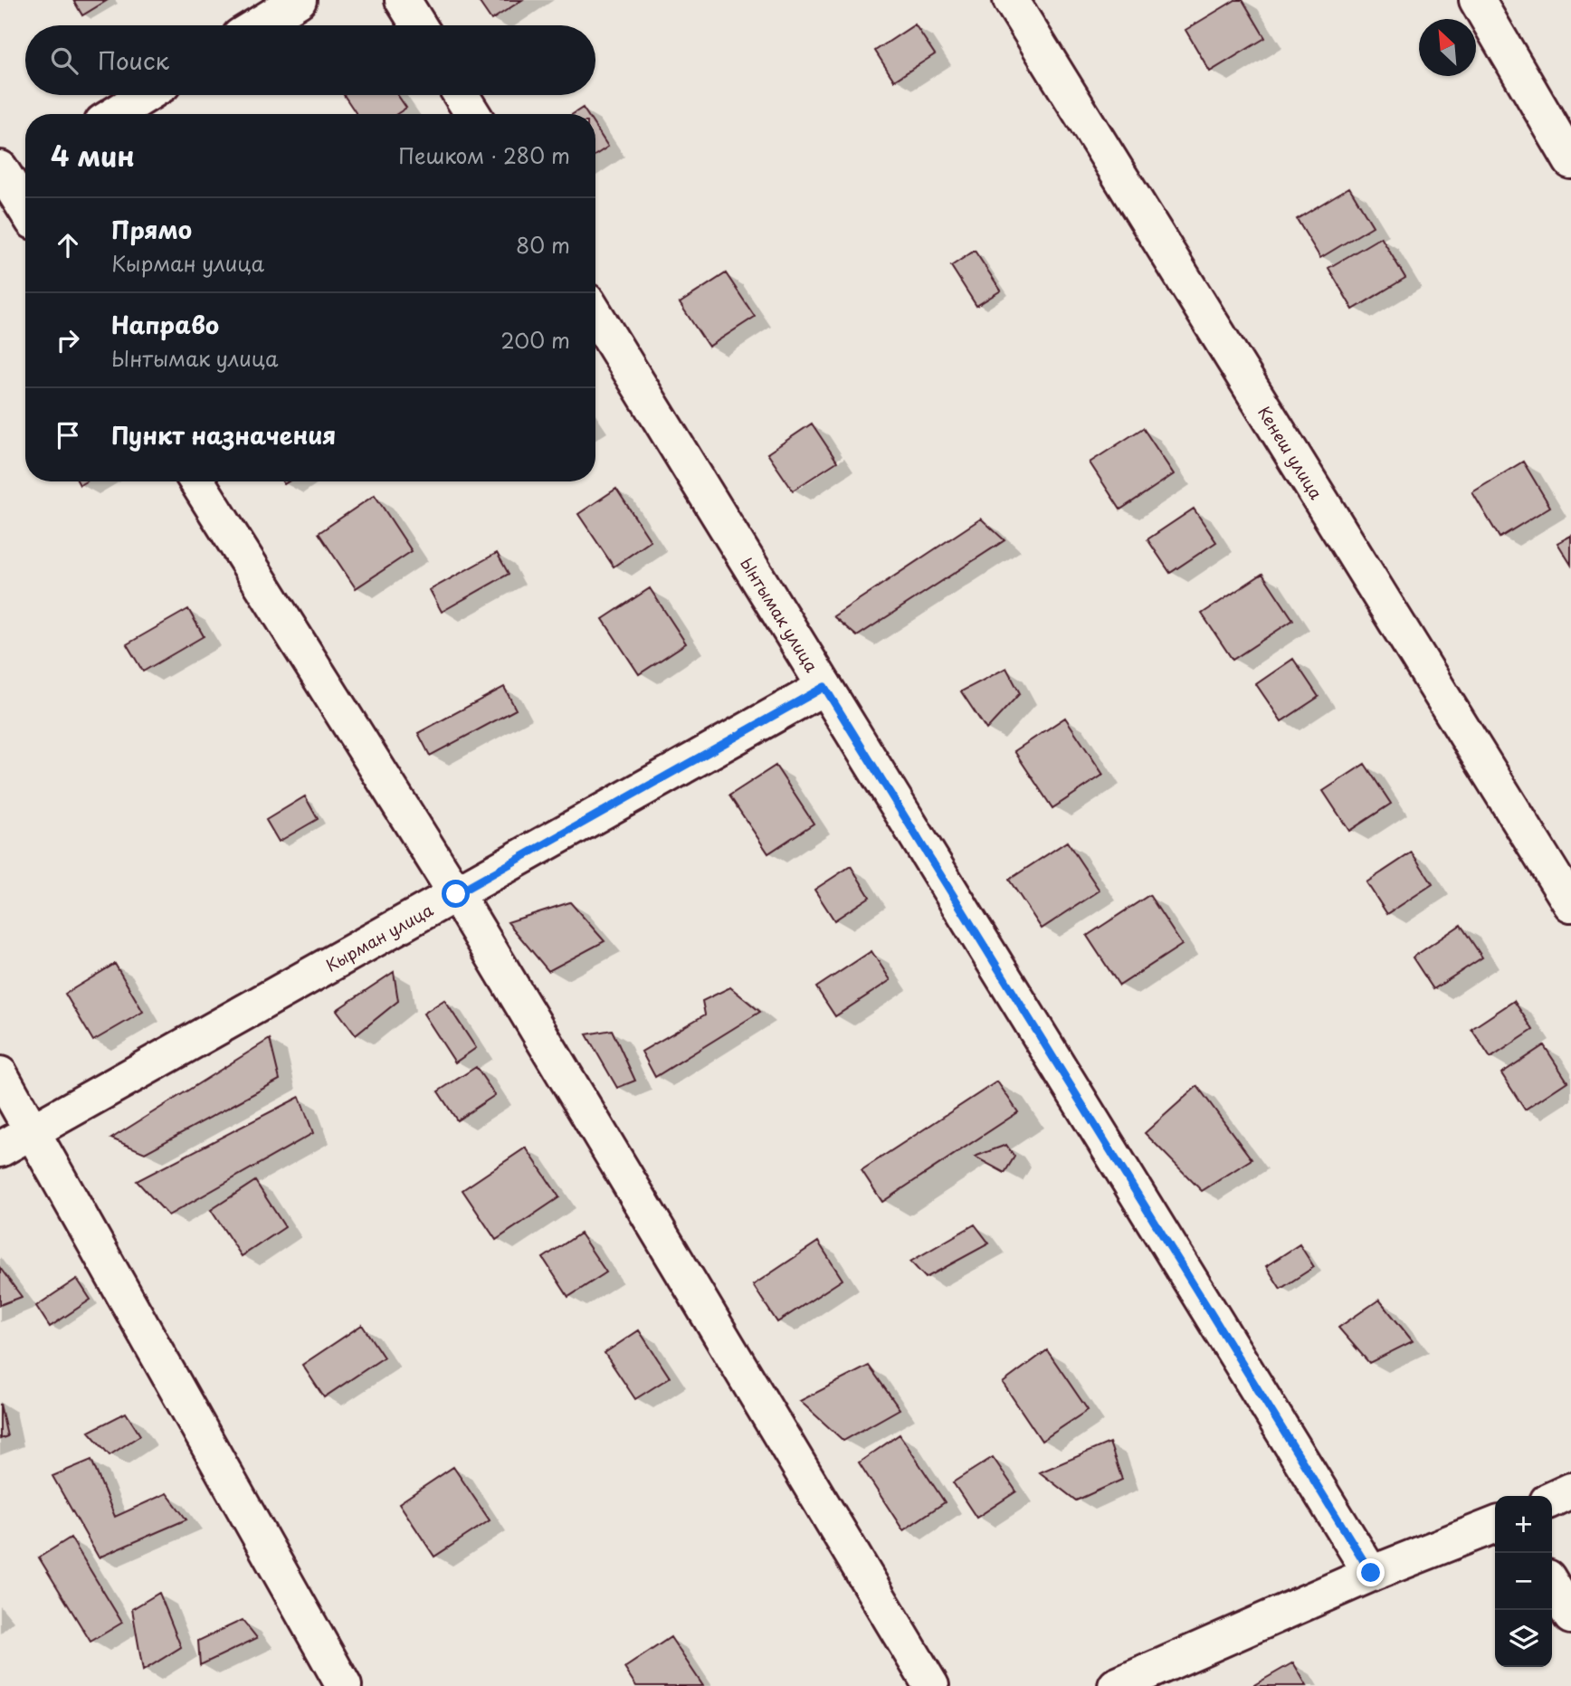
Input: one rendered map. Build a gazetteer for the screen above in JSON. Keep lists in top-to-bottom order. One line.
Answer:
{"streets":{"street":["Кенеш улица","Ынтымак улица","Кырман улица"]},"crossings":[["Ынтымак улица","Кырман улица"]],"north":"top left","page":{"search":"Поиск","heading":["4 мин","Пешком · 280 m"],"list":[["Прямо","Кырман улица","80 m"],["Направо","Ынтымак улица","200 m"],"Пункт назначения"],"map_buttons":["+","−"]}}
